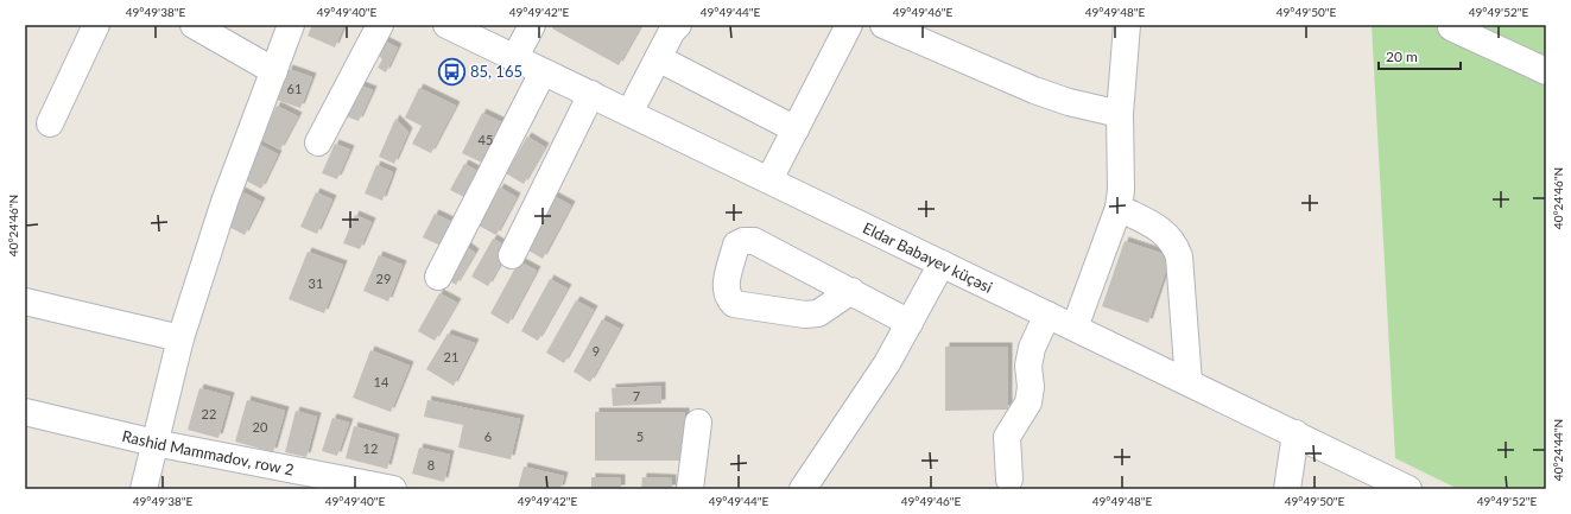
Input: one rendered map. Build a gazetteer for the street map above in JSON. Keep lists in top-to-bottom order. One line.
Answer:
{"streets":{"street":["Eldar Babayev küçəsi","Rashid Mammadov, row 2"]},"places":{"bus stop":["85, 165"]},"house_numbers":["61","45","29","31","9","21","14","7","22","20","6","5","12","8"],"scale_bar":"20 m","coordinates":["49°49'38\"E","49°49'40\"E","49°49'42\"E","49°49'44\"E","49°49'46\"E","49°49'48\"E","49°49'50\"E","49°49'52\"E","40°24'46\"N","40°24'44\"N"]}
